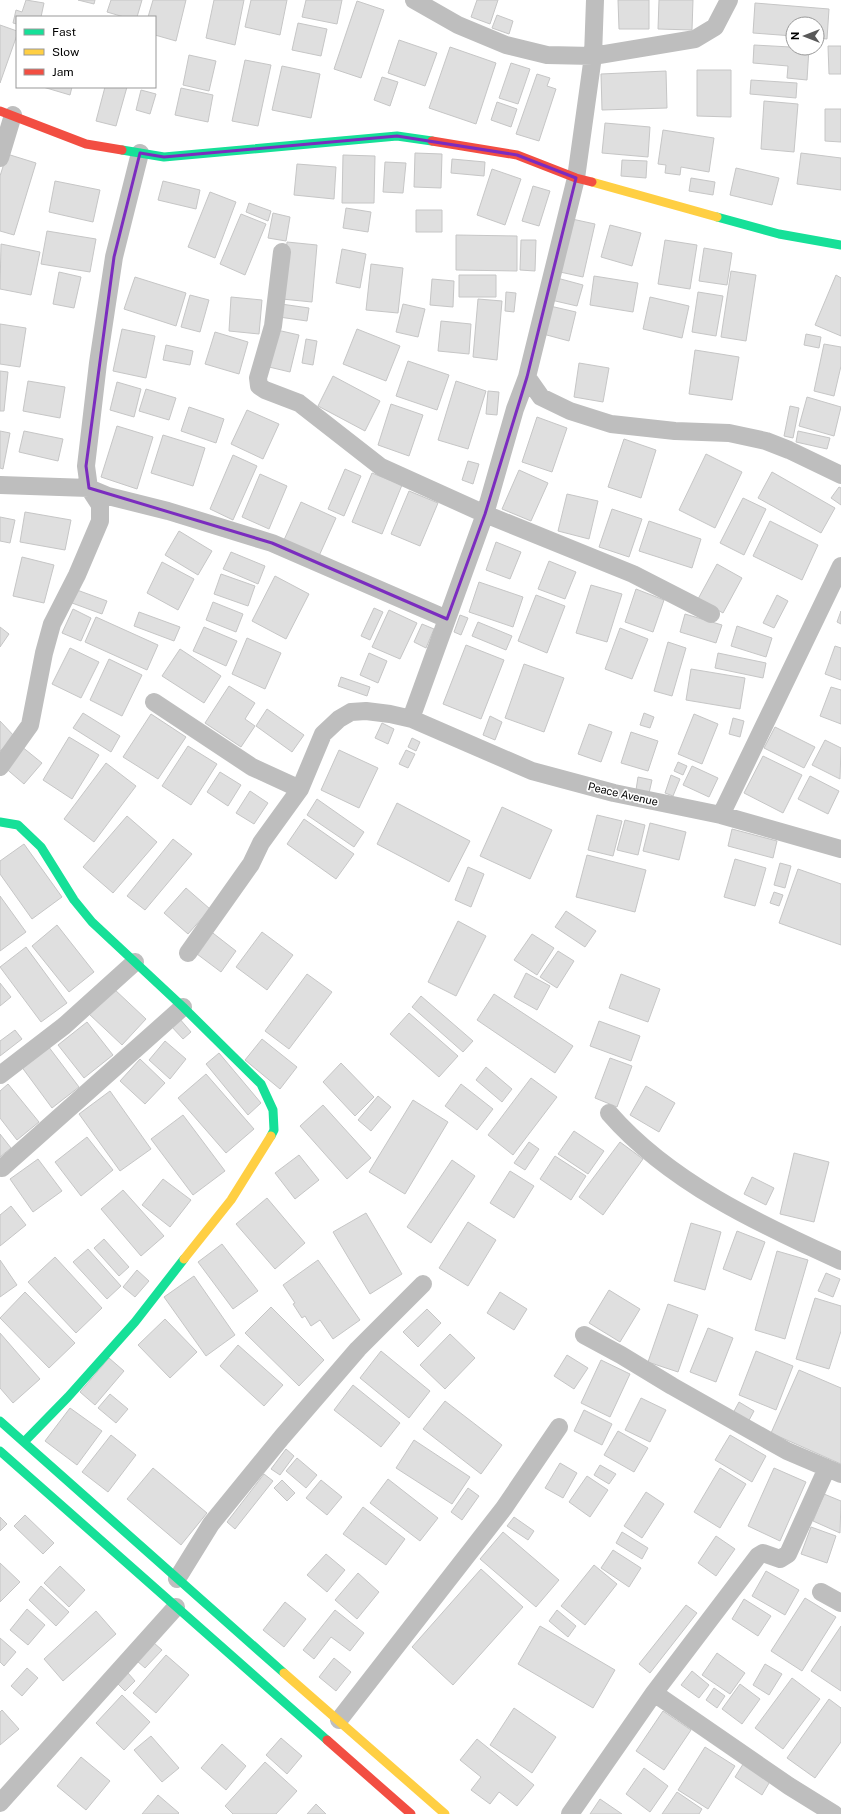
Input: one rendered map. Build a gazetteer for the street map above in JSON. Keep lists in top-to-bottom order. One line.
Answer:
{"streets":{"street":["Peace Avenue"]},"legend":["Fast","Slow","Jam"],"north":"left"}
